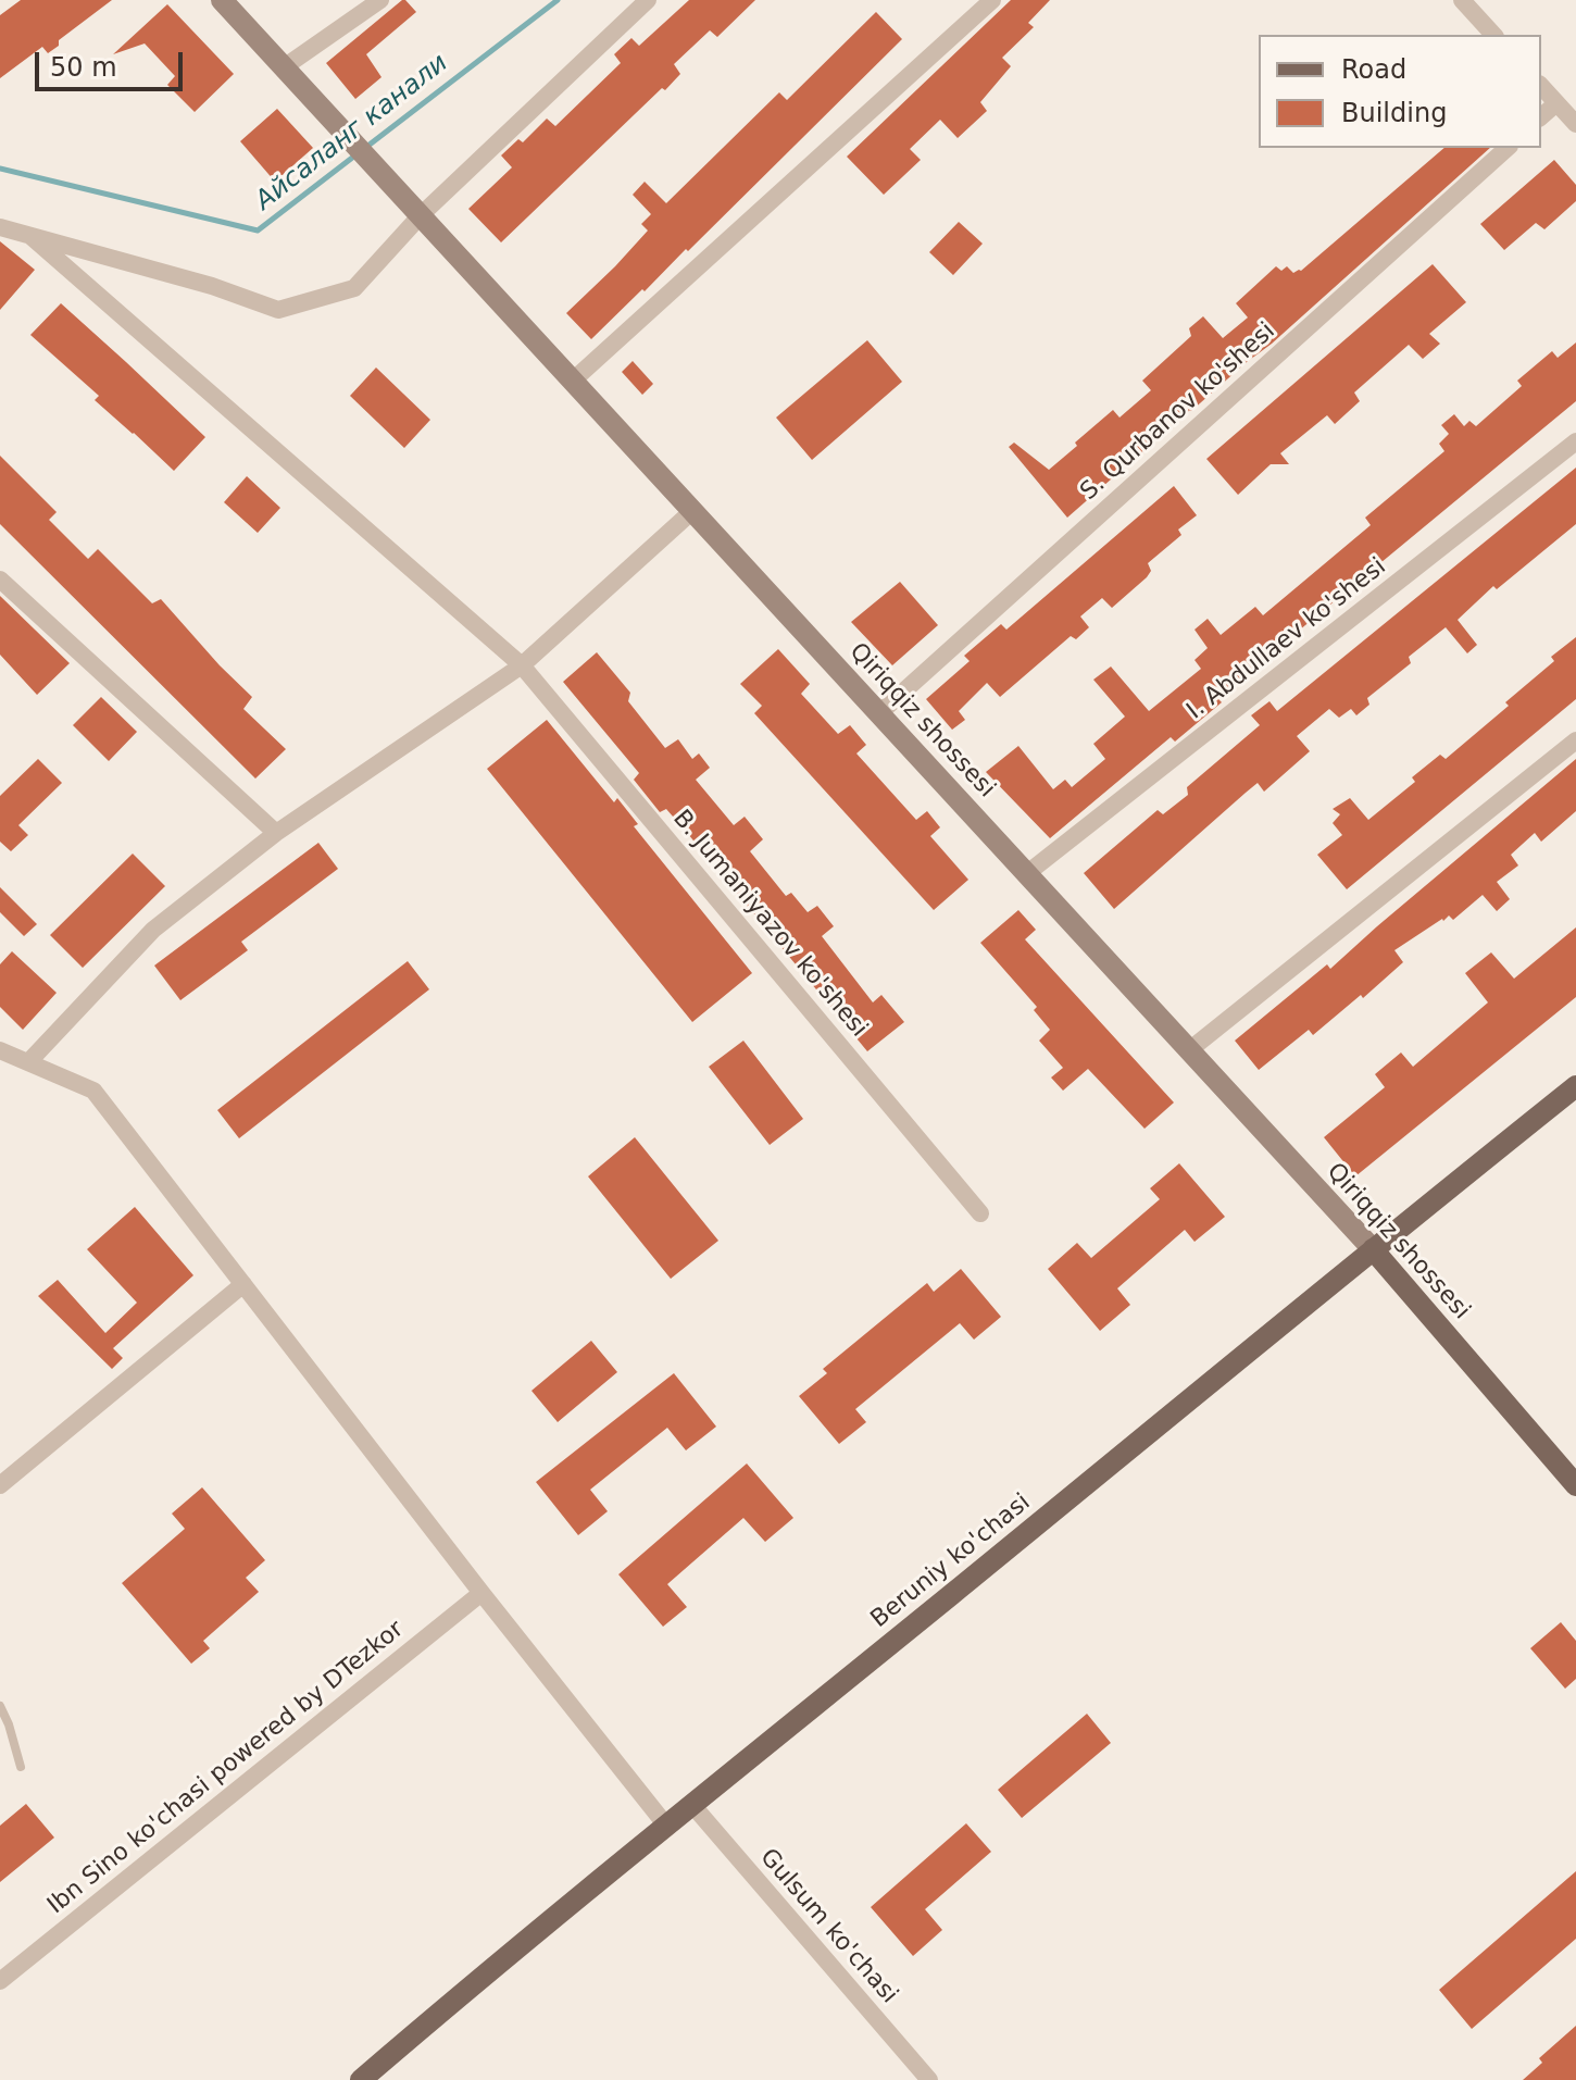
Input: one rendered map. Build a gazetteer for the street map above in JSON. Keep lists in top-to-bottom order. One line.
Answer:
{"streets":{"main road":["Qiriqqiz shossesi","Beruniy ko'chasi"],"street":["S. Qurbanov ko'shesi","I. Abdullaev ko'shesi","B. Jumaniyazov ko'shesi","Ibn Sino ko'chasi powered by DTezkor","Gulsum ko'chasi"]},"crossings":[["S. Qurbanov ko'shesi","Qiriqqiz shossesi"],["I. Abdullaev ko'shesi","Qiriqqiz shossesi"],["Qiriqqiz shossesi","Beruniy ko'chasi"],["Beruniy ko'chasi","Gulsum ko'chasi"]],"water":["Айсаланг канали"],"legend":["Road","Building"],"scale_bar":"50 m"}
